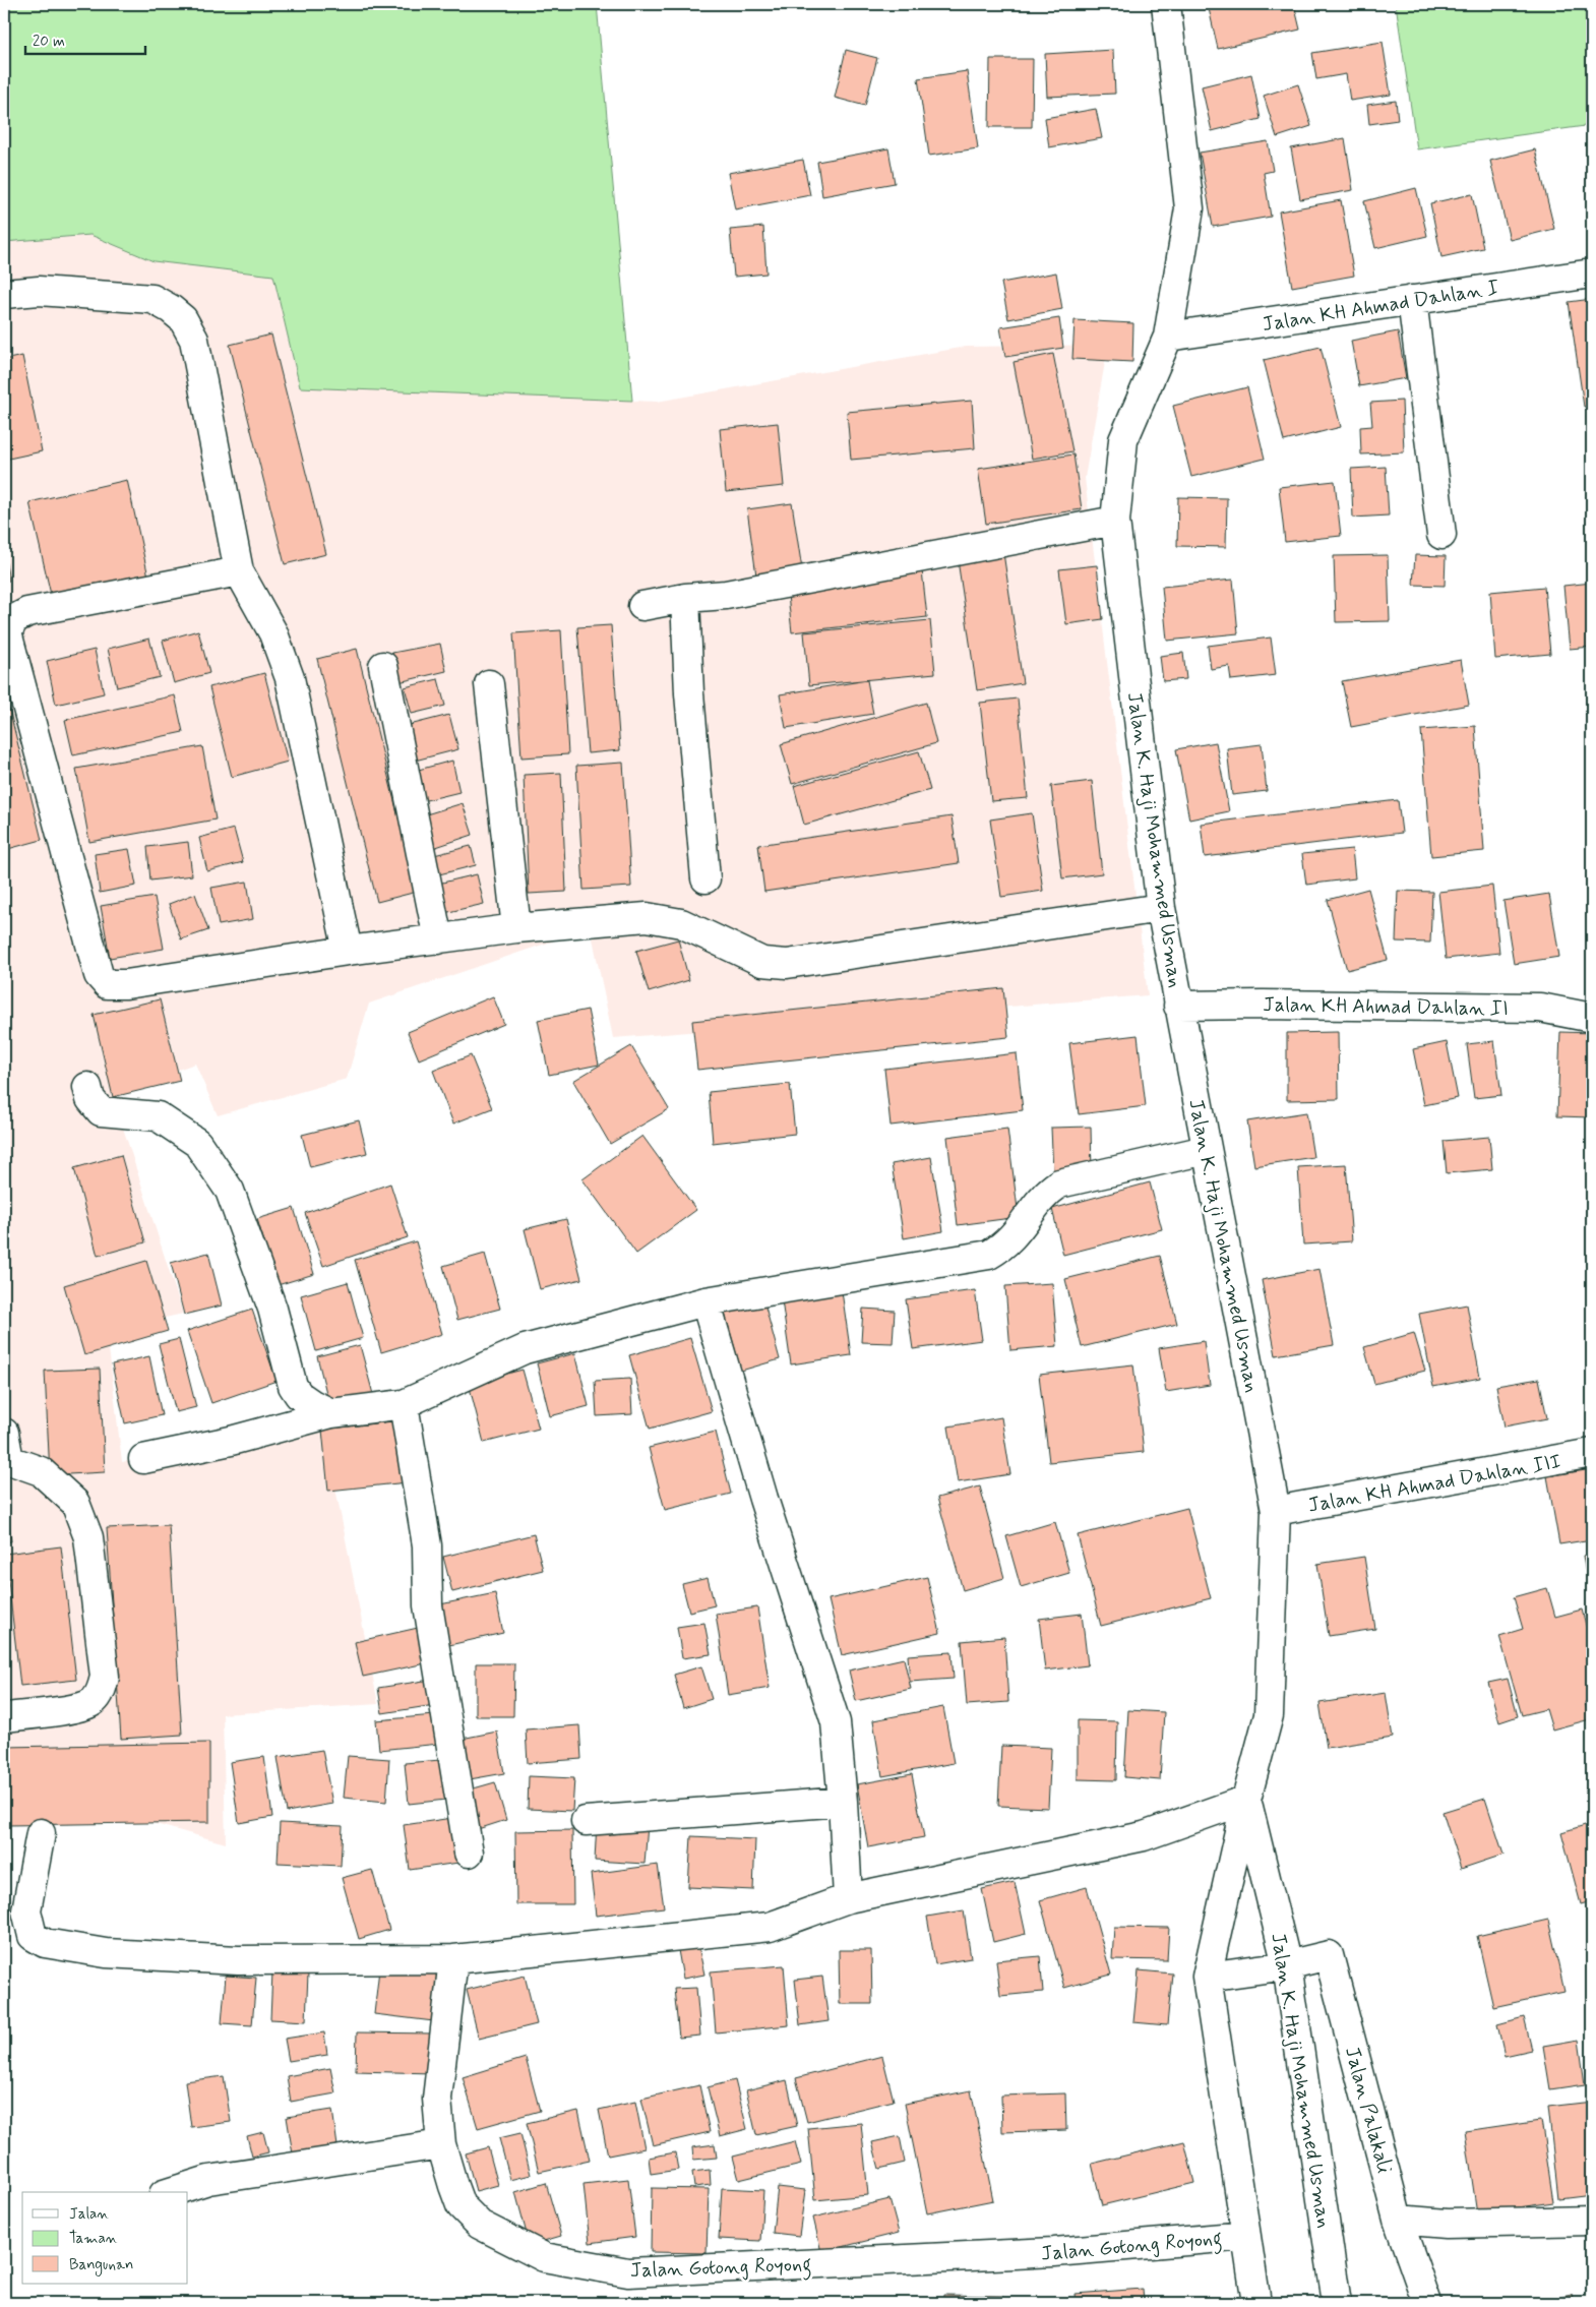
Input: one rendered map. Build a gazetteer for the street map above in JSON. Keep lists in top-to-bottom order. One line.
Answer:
{"streets":{"street":["Jalan KH Ahmad Dahlan I","Jalan K. Haji Mohammed Usman","Jalan KH Ahmad Dahlan II","Jalan KH Ahmad Dahlan III","Jalan Palakali","Jalan Gotong Royong"]},"crossings":[["Jalan KH Ahmad Dahlan I","Jalan K. Haji Mohammed Usman"],["Jalan K. Haji Mohammed Usman","Jalan KH Ahmad Dahlan II"],["Jalan K. Haji Mohammed Usman","Jalan KH Ahmad Dahlan III"],["Jalan K. Haji Mohammed Usman","Jalan Palakali"],["Jalan K. Haji Mohammed Usman","Jalan Gotong Royong"]],"legend":["Jalan","Taman","Bangunan"],"scale_bar":"20 m"}
